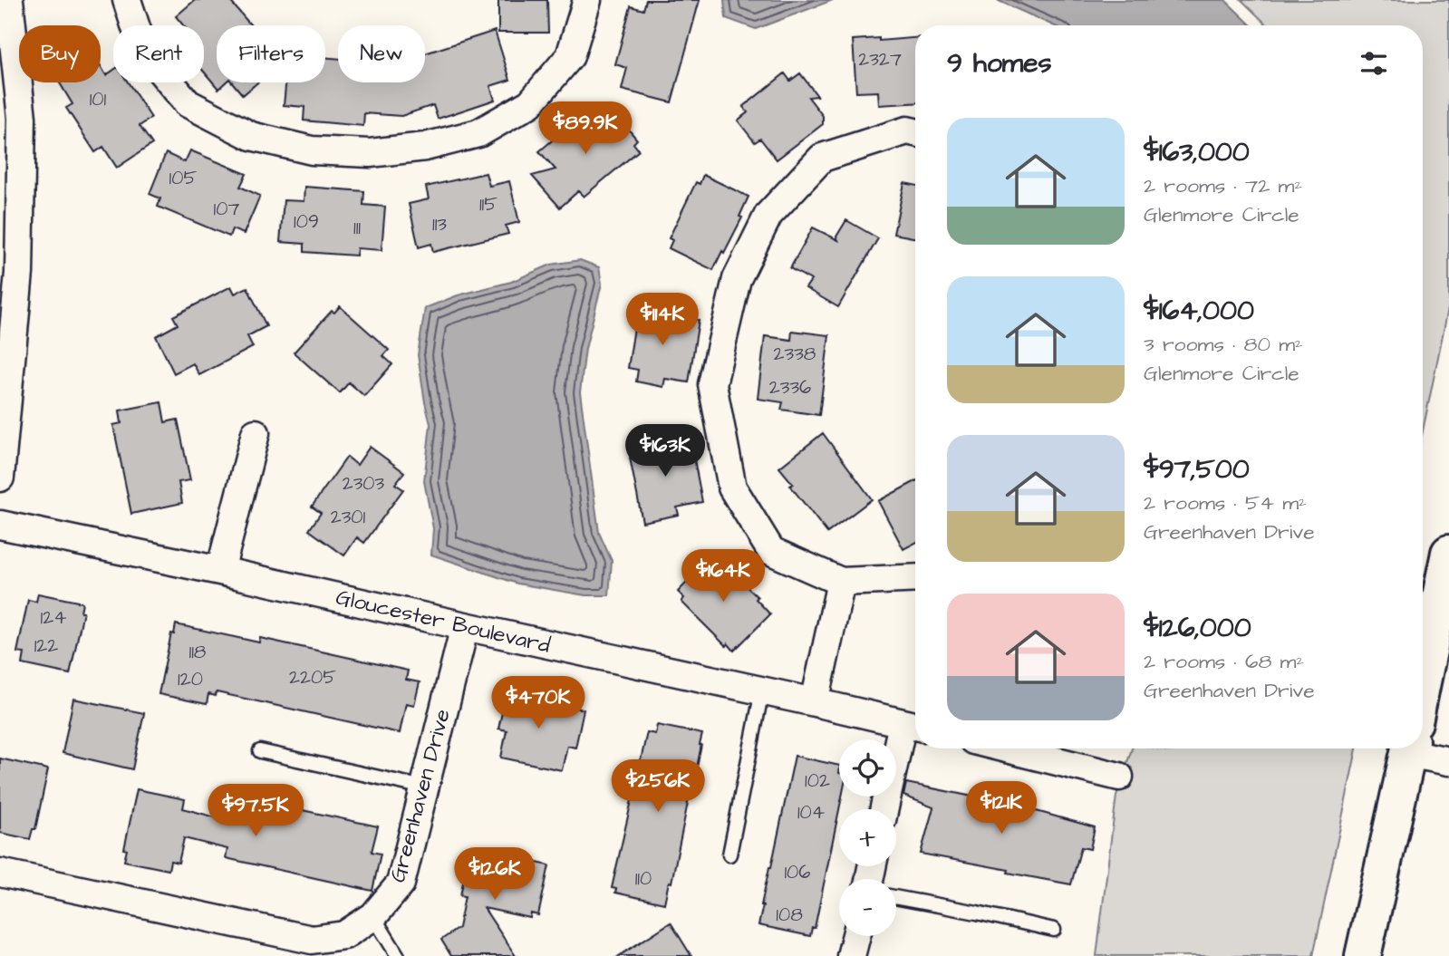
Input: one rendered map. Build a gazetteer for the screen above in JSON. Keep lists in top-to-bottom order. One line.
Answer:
{"streets":{"street":["Gloucester Boulevard","Greenhaven Drive"]},"crossings":[["Gloucester Boulevard","Greenhaven Drive"]],"house_numbers":["2327","101","105","115","107","109","113","111","2338","2336","2303","2301","124","122","118","2205","120","102","104","106","110","108"],"page":{"chip":["Buy","Rent","Filters","New"],"heading":"9 homes","price":["$89.9K","$114K","$163K","$164K","$470K","$256K","$121K","$97.5K","$126K"],"list":[{"name":"$163,000","note":"2 rooms · 72 m² · Glenmore Circle"},{"name":"$164,000","note":"3 rooms · 80 m² · Glenmore Circle"},{"name":"$97,500","note":"2 rooms · 54 m² · Greenhaven Drive"},{"name":"$126,000","note":"2 rooms · 68 m² · Greenhaven Drive"}],"map_buttons":["+","−"]}}
